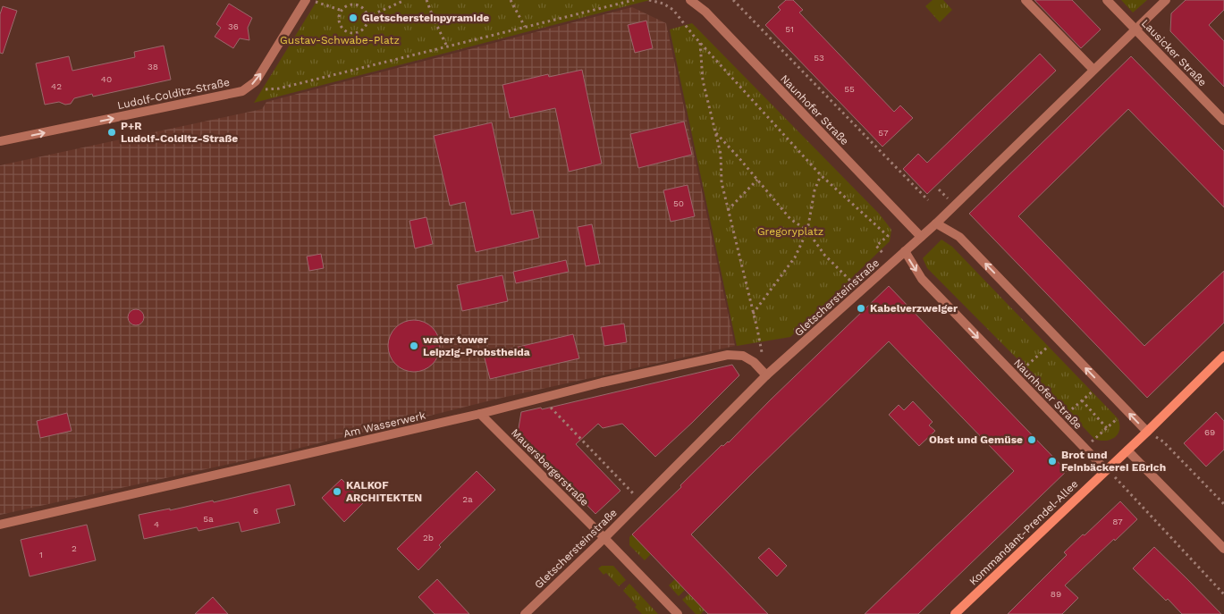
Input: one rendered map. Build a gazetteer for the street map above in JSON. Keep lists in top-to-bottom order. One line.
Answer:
{"streets":{"main road":["Kommandant-Prendel-Allee"],"street":["Lausicker Straße","Ludolf-Colditz-Straße","Naunhofer Straße","Gletschersteinstraße","Am Wasserwerk","Mauersbergerstraße"]},"crossings":[["Lausicker Straße","Gletschersteinstraße"],["Naunhofer Straße","Gletschersteinstraße"],["Naunhofer Straße","Kommandant-Prendel-Allee"],["Gletschersteinstraße","Am Wasserwerk"],["Gletschersteinstraße","Mauersbergerstraße"],["Am Wasserwerk","Mauersbergerstraße"]],"one_way":["Ludolf-Colditz-Straße"],"parks":["Gustav-Schwabe-Platz","Gregoryplatz"],"places":["Gletschersteinpyramide","P+R Ludolf-Colditz-Straße","Kabelverzweiger","water tower Leipzig-Probstheida","Obst und Gemüse","Brot und Feinbäckerei Eßrich","KALKOF ARCHITEKTEN"],"house_numbers":["36","51","53","38","40","42","55","57","50","69","2a","6","5a","87","4","2b","2","1","89"]}
